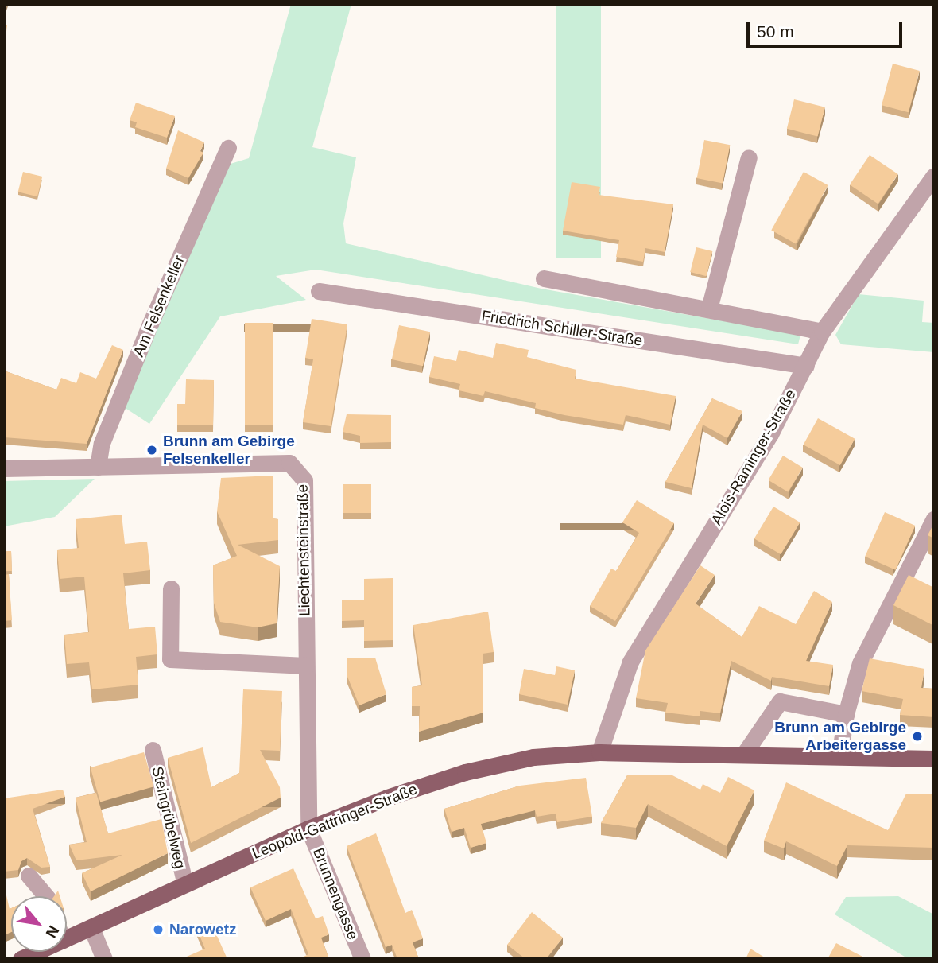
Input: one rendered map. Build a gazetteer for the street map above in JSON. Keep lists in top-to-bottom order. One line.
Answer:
{"streets":{"main road":["Leopold-Gattringer-Straße"],"street":["Am Felsenkeller","Friedrich Schiller-Straße","Alois-Raminger-Straße","Liechtensteinstraße","Steingrübelweg","Brunnengasse"]},"crossings":[["Am Felsenkeller","Liechtensteinstraße"],["Friedrich Schiller-Straße","Alois-Raminger-Straße"],["Alois-Raminger-Straße","Leopold-Gattringer-Straße"],["Liechtensteinstraße","Leopold-Gattringer-Straße"],["Liechtensteinstraße","Brunnengasse"],["Steingrübelweg","Leopold-Gattringer-Straße"],["Leopold-Gattringer-Straße","Brunnengasse"]],"places":["Brunn am Gebirge Felsenkeller","Brunn am Gebirge Arbeitergasse","Narowetz"],"scale_bar":"50 m","north":"bottom right"}
